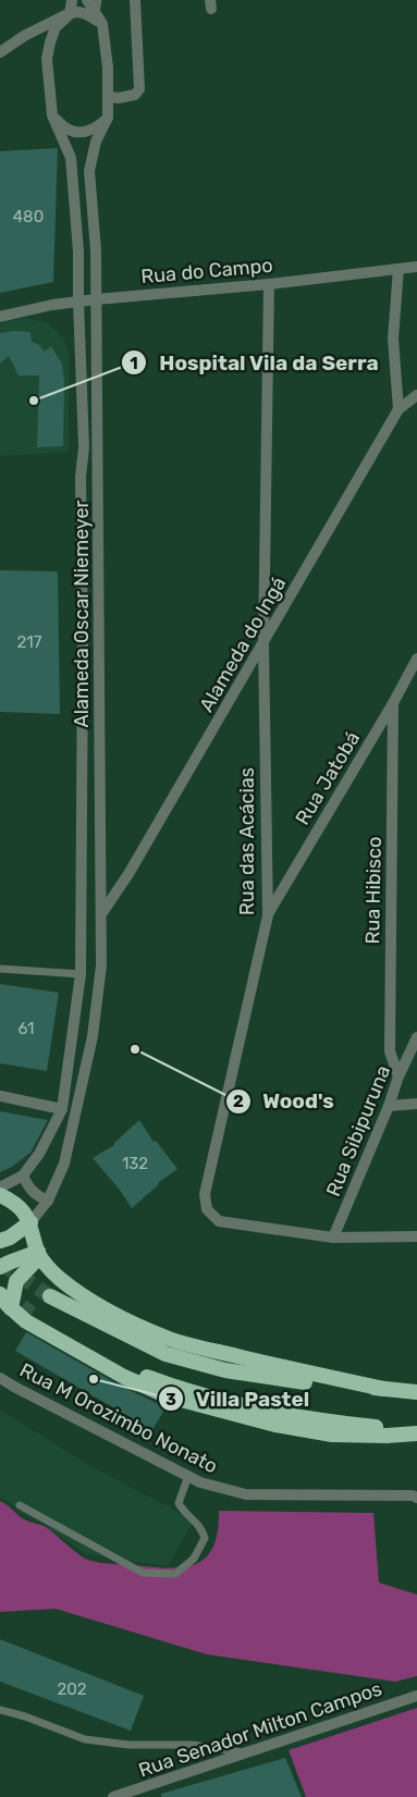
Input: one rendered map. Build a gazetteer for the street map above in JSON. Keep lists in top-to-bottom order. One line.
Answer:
{"streets":{"street":["Rua do Campo","Alameda Oscar Niemeyer","Alameda do Ingá","Rua Jatobá","Rua das Acácias","Rua Hibisco","Rua Sibipuruna","Rua M Orozimbo Nonato","Rua Senador Milton Campos"]},"crossings":[["Rua do Campo","Alameda Oscar Niemeyer"],["Rua do Campo","Rua das Acácias"],["Alameda Oscar Niemeyer","Alameda do Ingá"],["Alameda do Ingá","Rua das Acácias"],["Rua Jatobá","Rua das Acácias"],["Rua Jatobá","Rua Hibisco"],["Rua das Acácias","Rua Sibipuruna"],["Rua Hibisco","Rua Sibipuruna"]],"places":["Hospital Vila da Serra","Wood's","Villa Pastel"],"house_numbers":["480","217","61","132","202"]}
